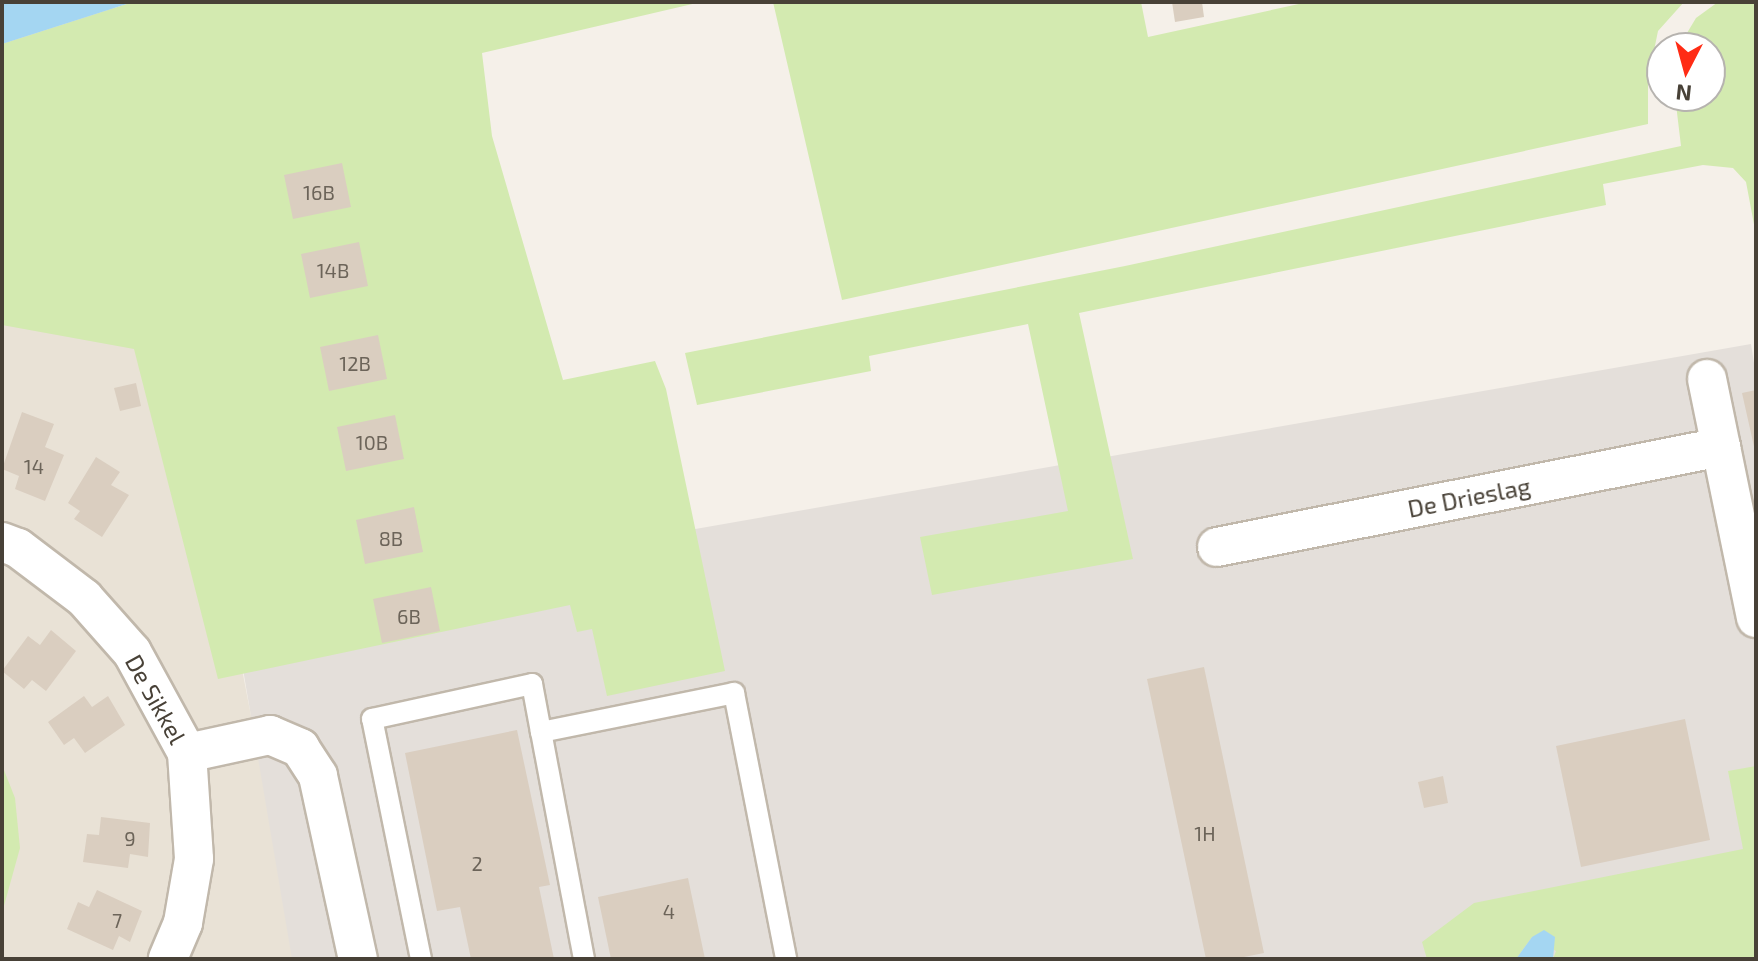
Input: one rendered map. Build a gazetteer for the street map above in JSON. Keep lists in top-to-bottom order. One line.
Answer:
{"streets":{"street":["De Drieslag","De Sikkel"]},"house_numbers":["16B","14B","12B","10B","14","8B","6B","1H","9","2","4","7"],"north":"bottom"}
